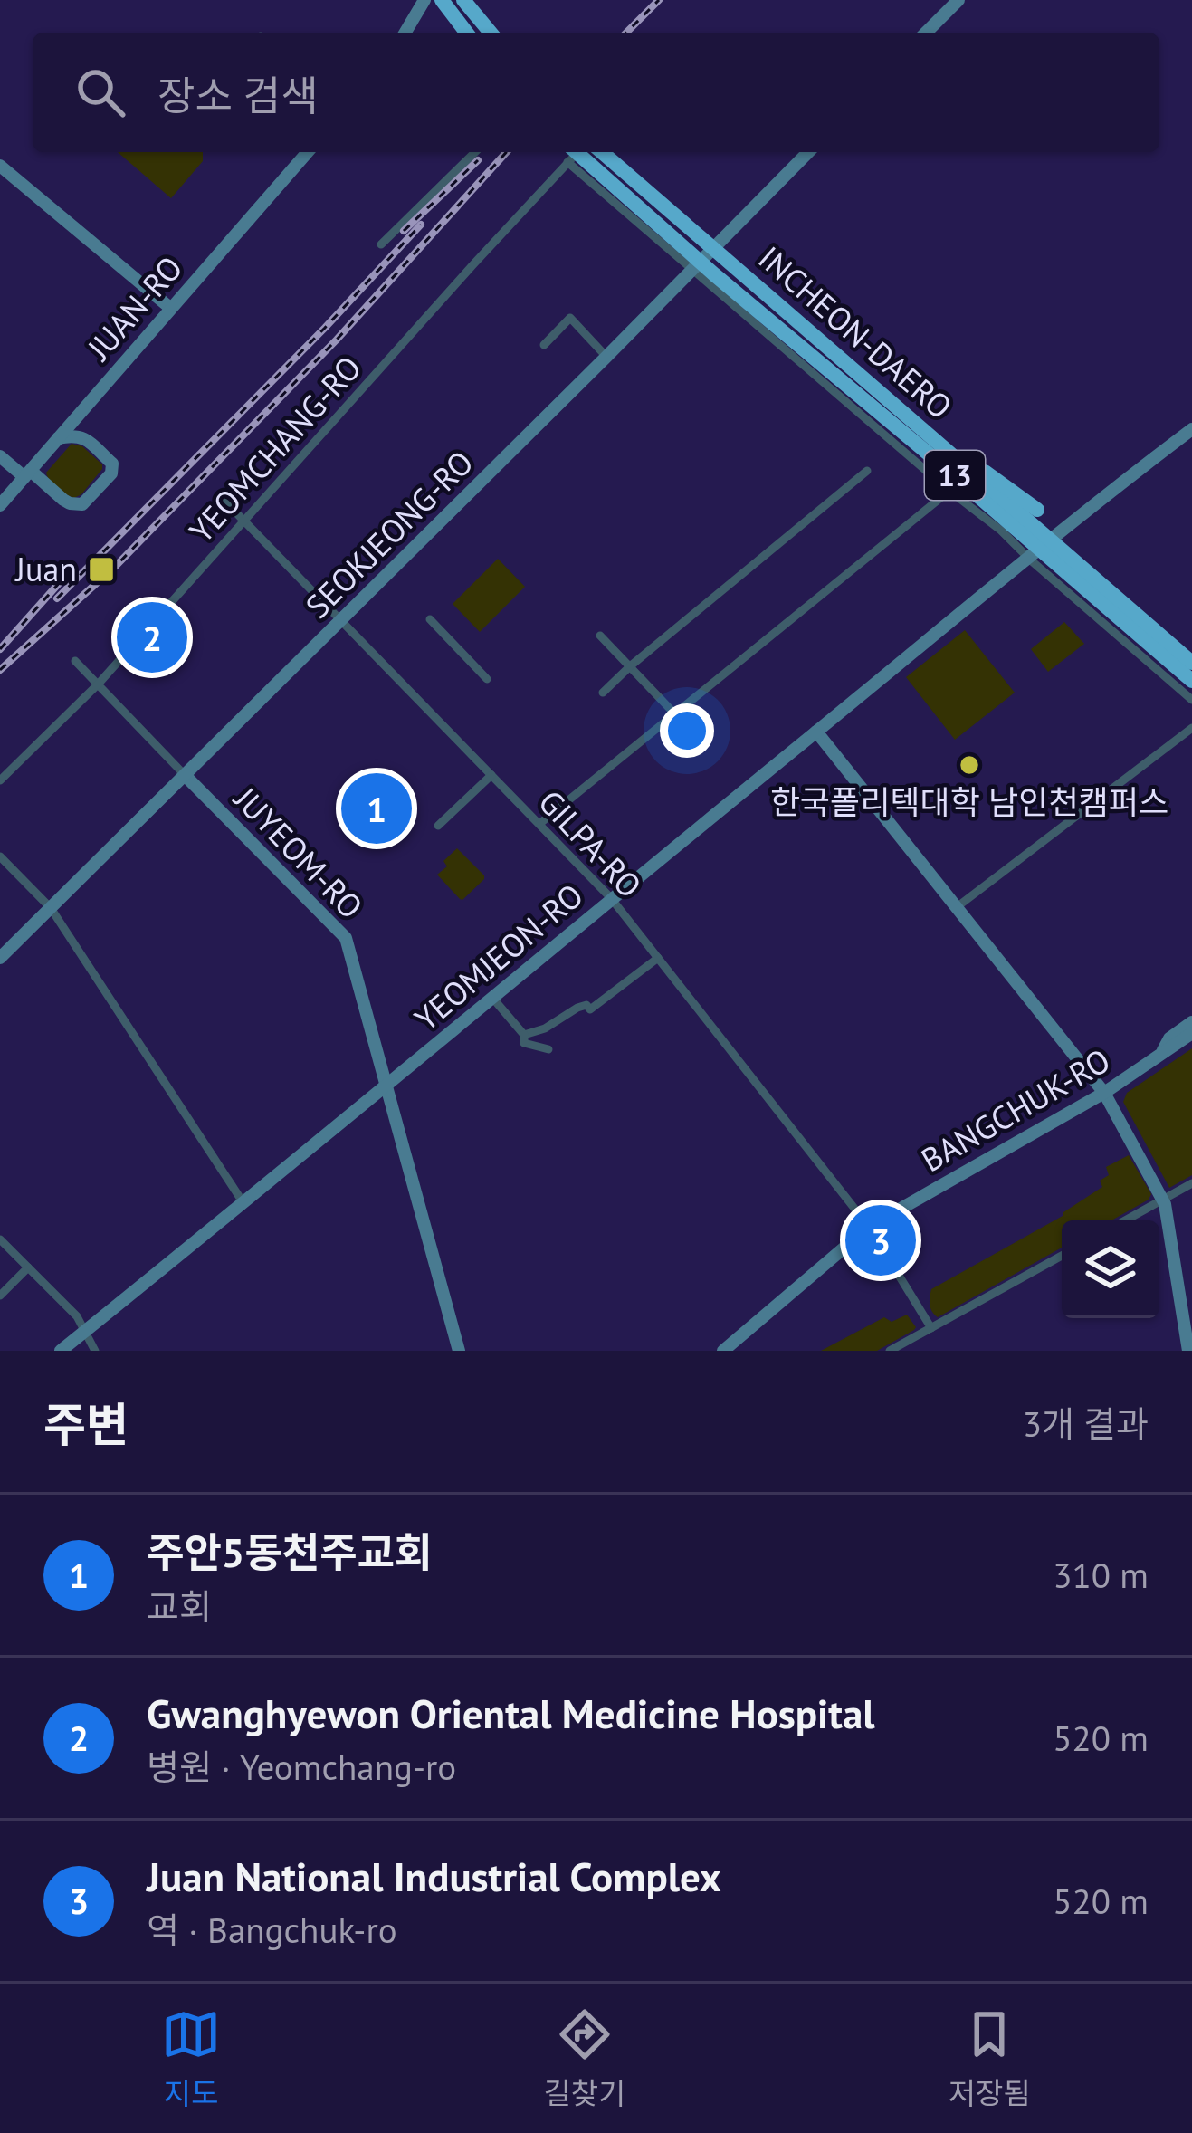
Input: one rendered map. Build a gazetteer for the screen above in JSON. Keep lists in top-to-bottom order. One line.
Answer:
{"streets":{"highway":["INCHEON-DAERO","13"],"street":["JUAN-RO","YEOMCHANG-RO","SEOKJEONG-RO","GILPA-RO","JUYEOM-RO","YEOMJEON-RO","BANGCHUK-RO"]},"crossings":[["INCHEON-DAERO","13"],["INCHEON-DAERO","SEOKJEONG-RO"],["YEOMCHANG-RO","13"],["YEOMCHANG-RO","GILPA-RO"],["YEOMCHANG-RO","JUYEOM-RO"],["13","SEOKJEONG-RO"],["SEOKJEONG-RO","GILPA-RO"],["SEOKJEONG-RO","JUYEOM-RO"],["GILPA-RO","YEOMJEON-RO"],["GILPA-RO","BANGCHUK-RO"],["JUYEOM-RO","YEOMJEON-RO"]],"places":{"transit":["Juan"],"other":["한국폴리텍대학 남인천캠퍼스"]},"page":{"search":"장소 검색","pins":["2","1","3"],"heading":["주변","3개 결과"],"list":[{"mark":"1","name":"주안5동천주교회","note":"교회","value":"310 m"},{"mark":"2","name":"Gwanghyewon Oriental Medicine Hospital","note":"병원 · Yeomchang-ro","value":"520 m"},{"mark":"3","name":"Juan National Industrial Complex","note":"역 · Bangchuk-ro","value":"520 m"}],"nav":["지도","길찾기","저장됨"]}}
